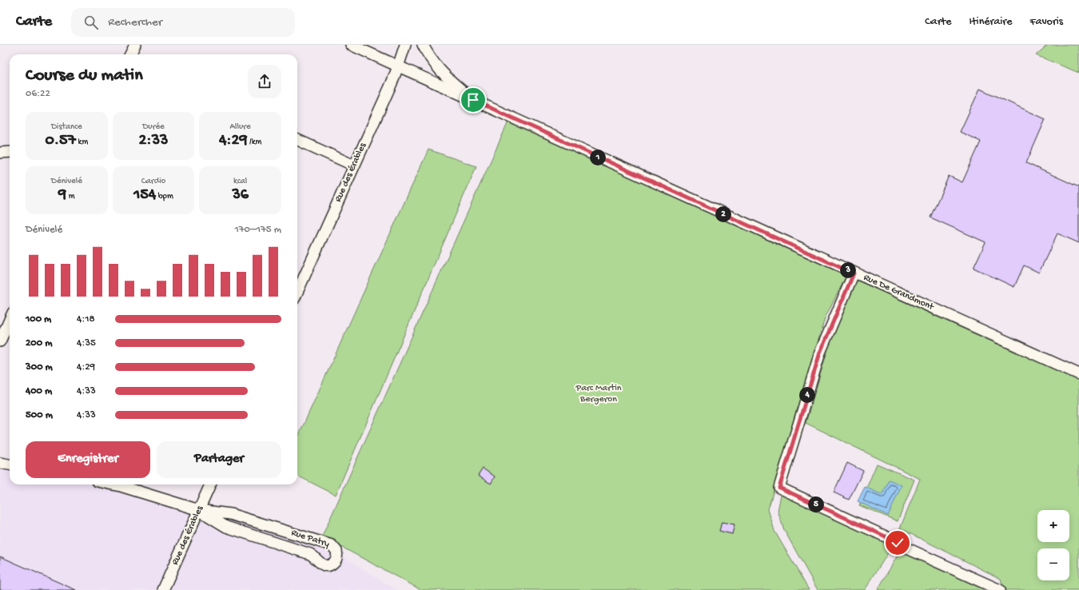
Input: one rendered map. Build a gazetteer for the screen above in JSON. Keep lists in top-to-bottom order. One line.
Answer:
{"streets":{"street":["Rue des Érables","Rue De Grandmont","Rue Patry"]},"crossings":[["Rue des Érables","Rue De Grandmont"],["Rue des Érables","Rue Patry"]],"parks":["Parc Martin Bergeron"],"page":{"header":"Carte","search":"Rechercher","nav":["Carte","Itinéraire","Favoris"],"heading":["Course du matin","06:22"],"stats":[["Distance","0.57 km"],["Durée","2:33"],["Allure","4:29 /km"],["Dénivelé","9 m"],["Cardio","154 bpm"],["kcal","36"]],"pins":["1","2","3","4","5"],"chart":["Dénivelé","170–175 m"],"list":[{"name":"100 m","note":"4:18"},{"name":"200 m","note":"4:35"},{"name":"300 m","note":"4:29"},{"name":"400 m","note":"4:33"},{"name":"500 m","note":"4:33"}],"buttons":["Enregistrer","Partager"],"map_buttons":["+","−"]}}
